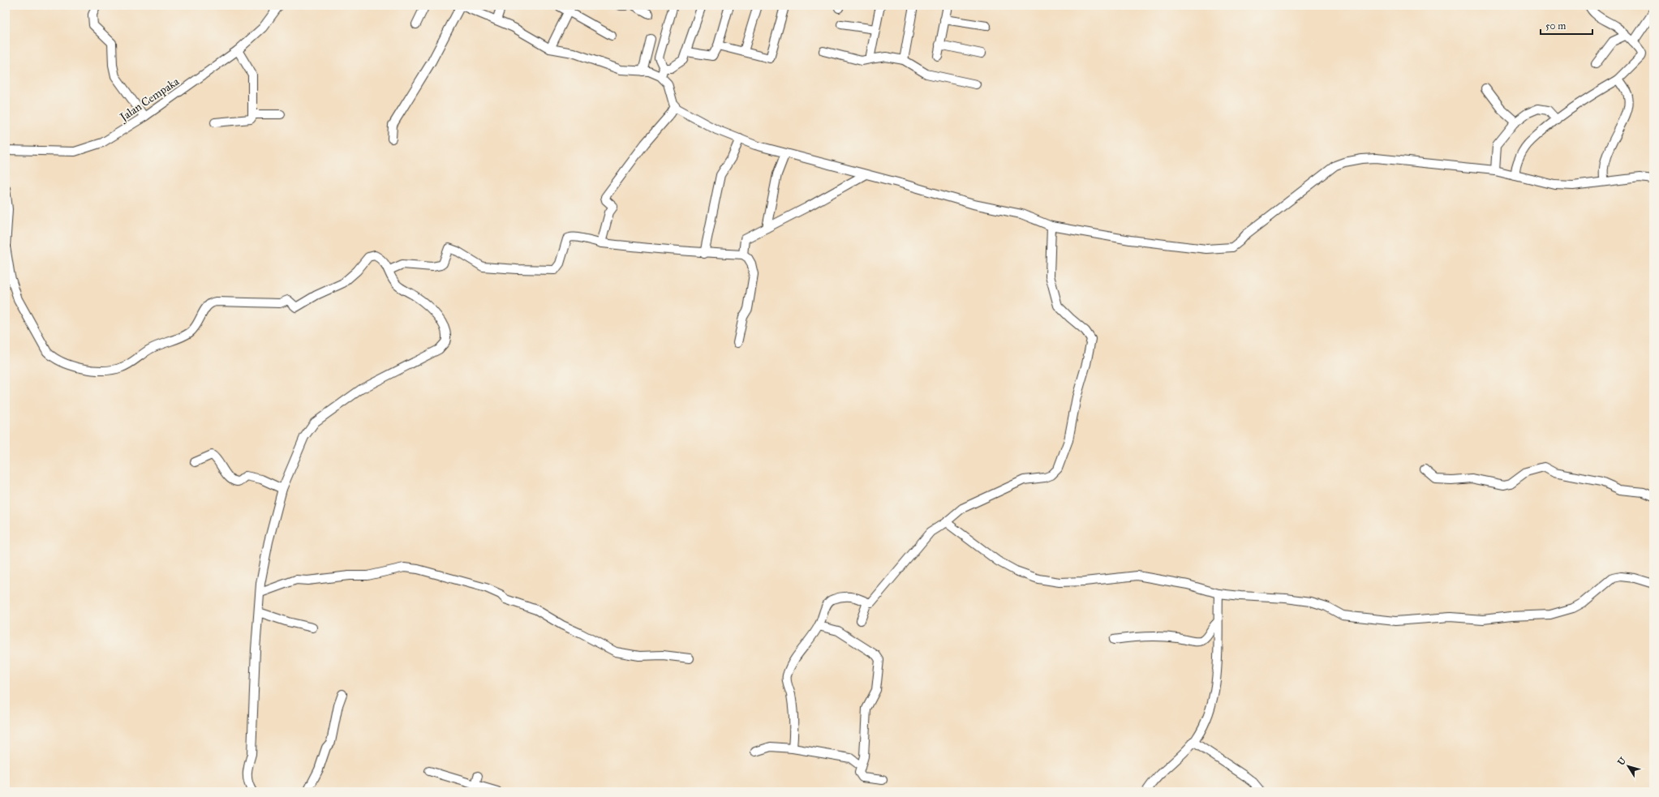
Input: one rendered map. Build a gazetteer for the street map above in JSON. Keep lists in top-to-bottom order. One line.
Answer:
{"streets":{"street":["Jalan Cempaka"]},"scale_bar":"50 m","north":"top left"}
